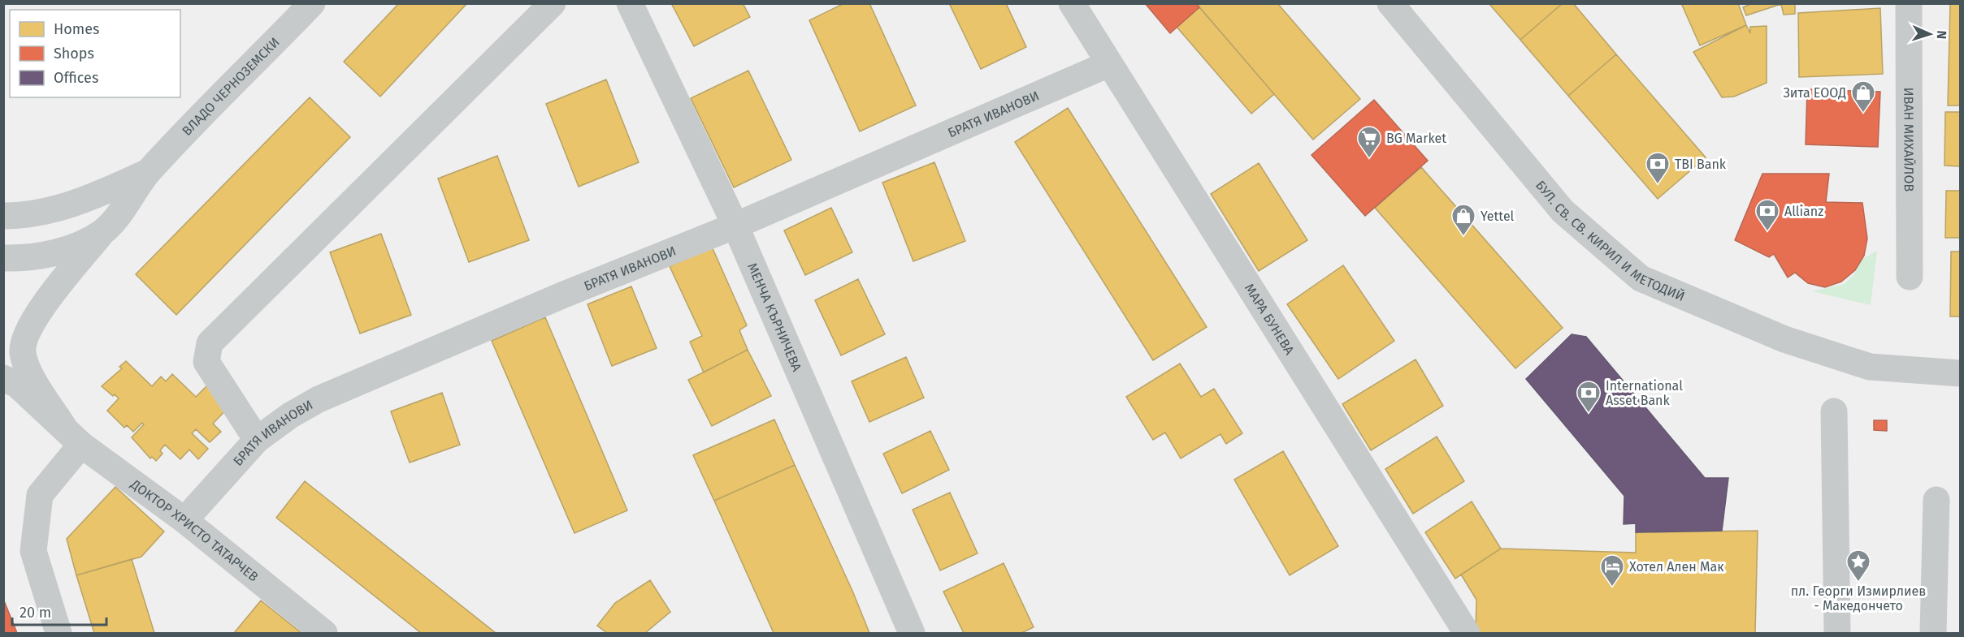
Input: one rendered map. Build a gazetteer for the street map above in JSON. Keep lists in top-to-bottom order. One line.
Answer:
{"streets":{"street":["ВЛАДО ЧЕРНОЗЕМСКИ","БРАТЯ ИВАНОВИ","ИВАН МИХАЙЛОВ","БУЛ. СВ. СВ. КИРИЛ И МЕТОДИЙ","МЕНЧА КЪРНИЧЕВА","МАРА БУНЕВА","ДОКТОР ХРИСТО ТАТАРЧЕВ"]},"crossings":[["БРАТЯ ИВАНОВИ","МЕНЧА КЪРНИЧЕВА"],["БРАТЯ ИВАНОВИ","МАРА БУНЕВА"],["БРАТЯ ИВАНОВИ","ДОКТОР ХРИСТО ТАТАРЧЕВ"]],"places":{"shop":["Зита ЕООД","Yettel"],"supermarket":["BG Market"],"bank":["TBI Bank","Allianz","International Asset Bank"],"place":["пл. Георги Измирлиев - Македончето"],"hotel":["Хотел Ален Мак"]},"legend":["Homes","Shops","Offices"],"scale_bar":"20 m","north":"right"}
